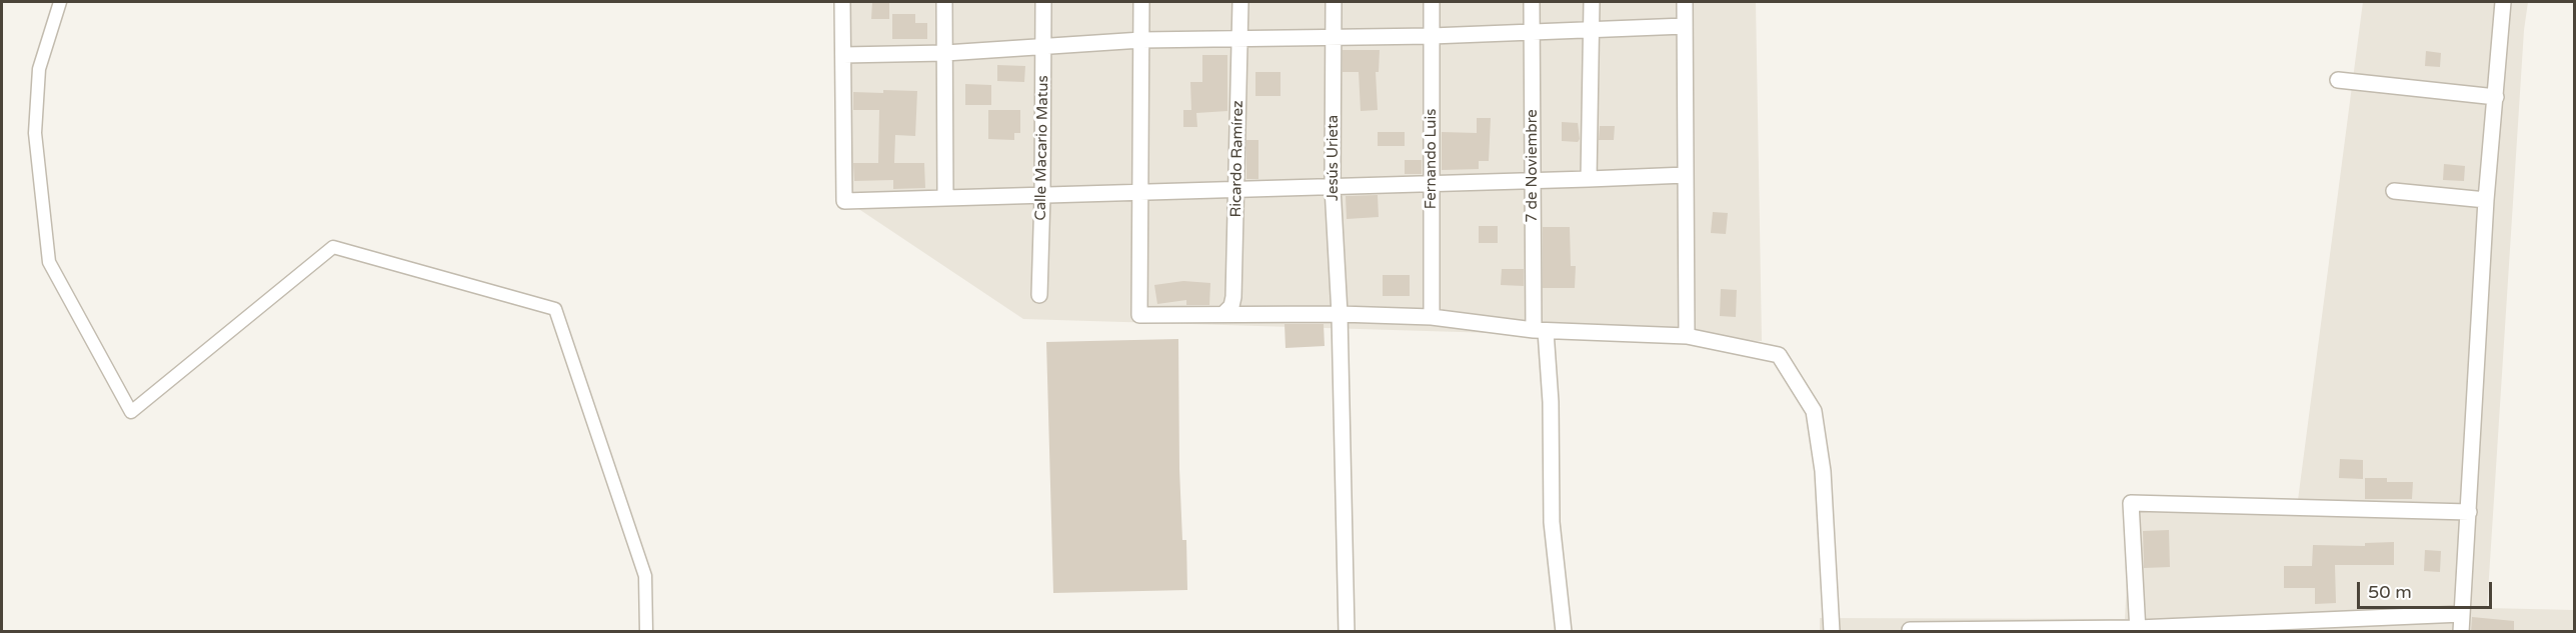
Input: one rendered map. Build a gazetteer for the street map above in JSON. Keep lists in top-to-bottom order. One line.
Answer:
{"streets":{"street":["Calle Macario Matus","Jesús Urieta","Ricardo Ramírez","Fernando Luis","7 de Noviembre"]},"scale_bar":"50 m"}
